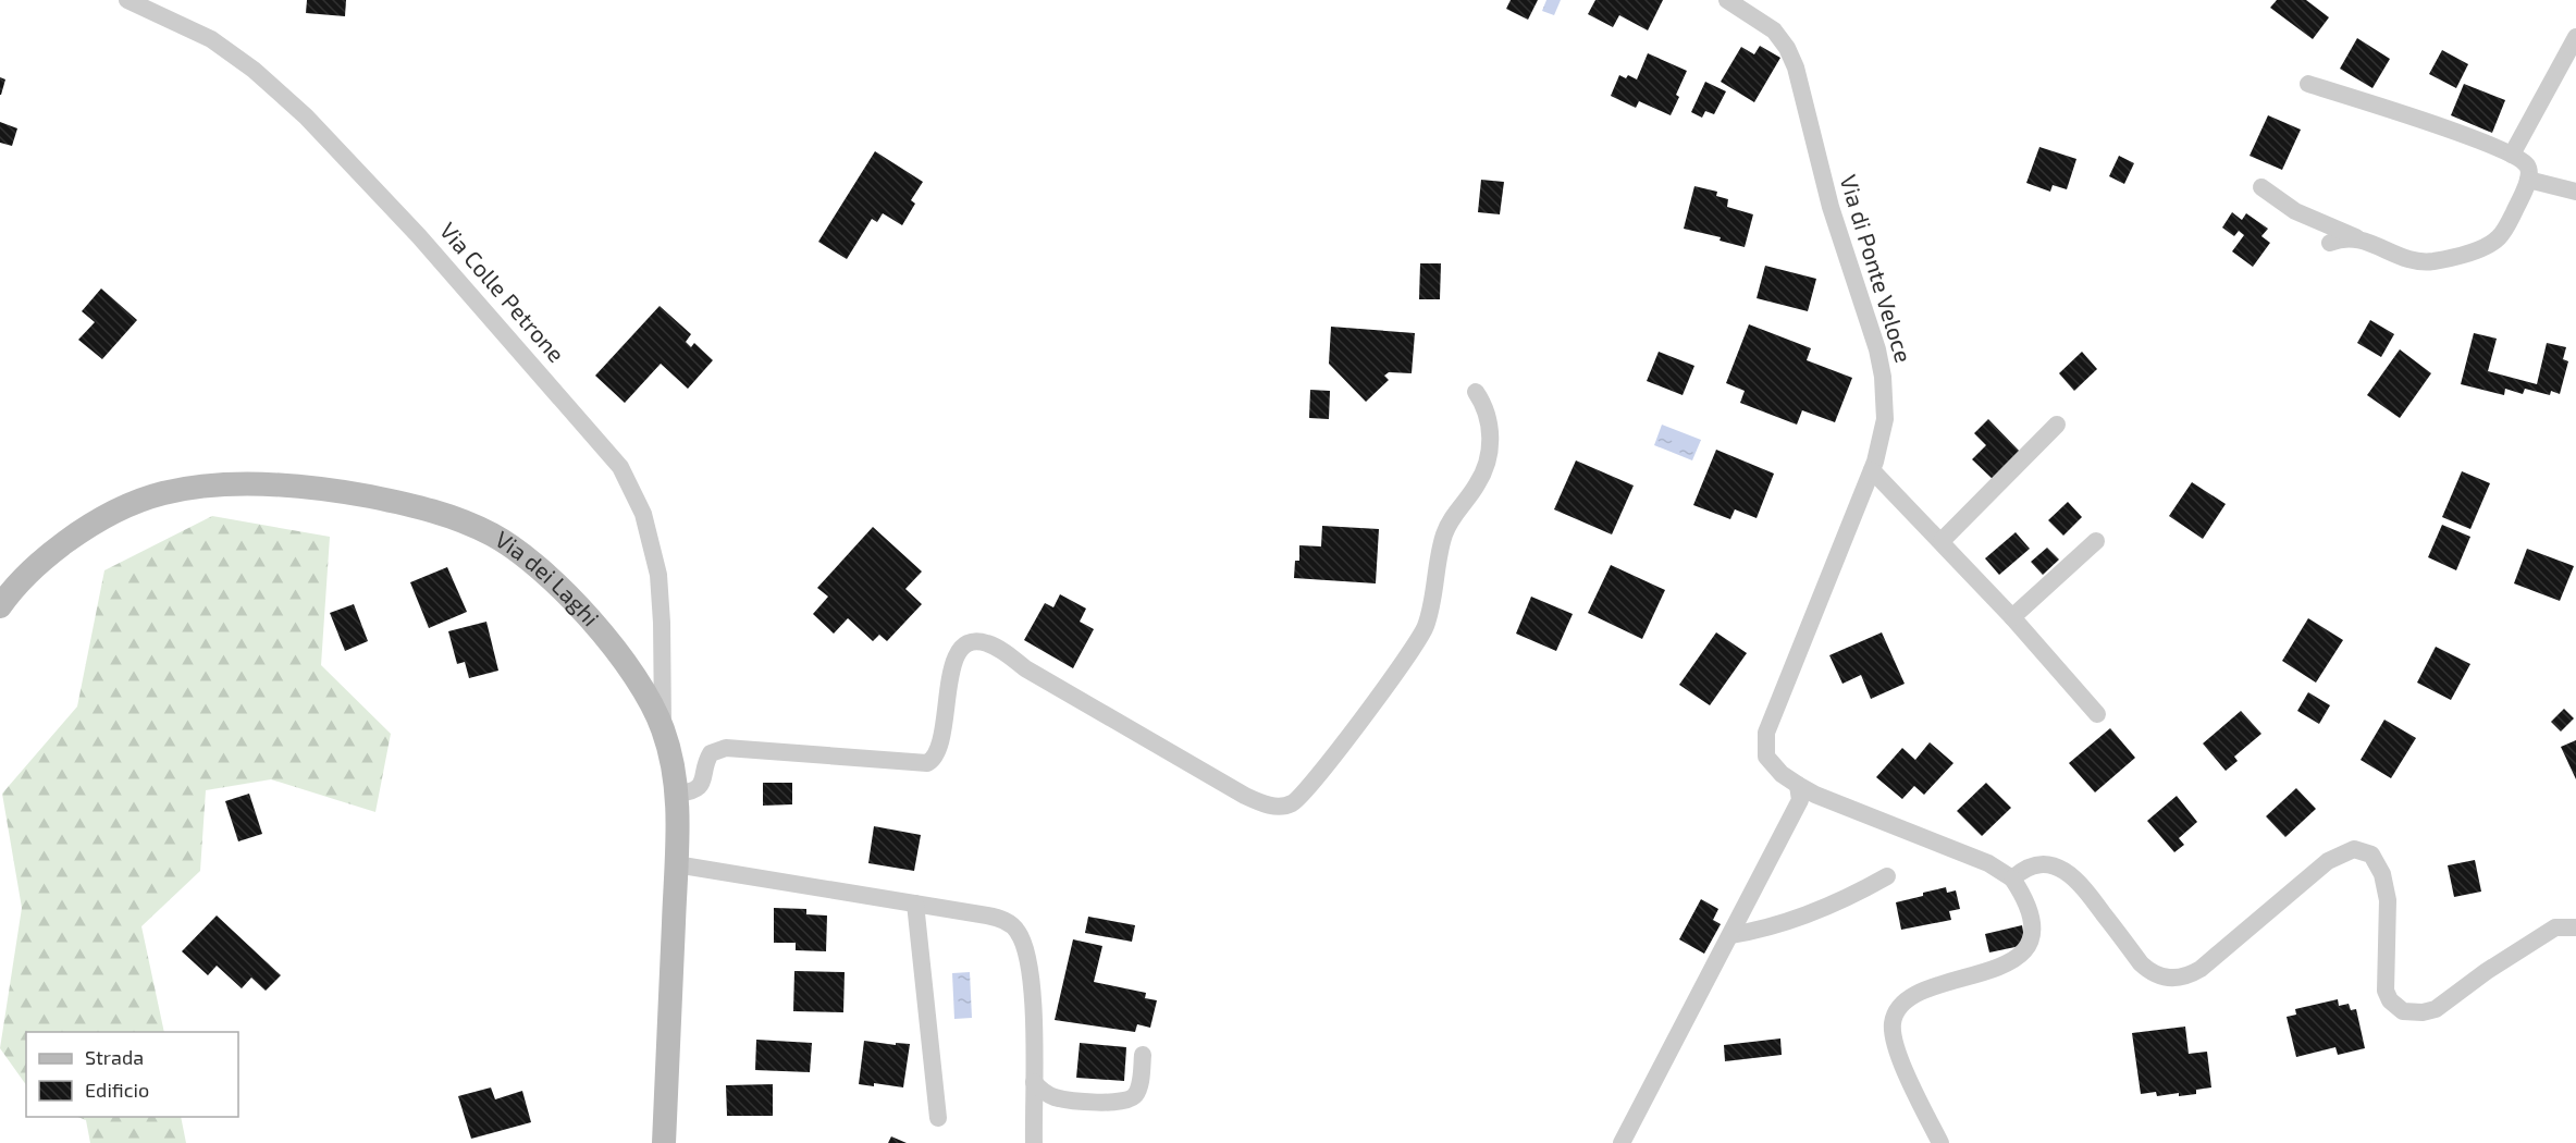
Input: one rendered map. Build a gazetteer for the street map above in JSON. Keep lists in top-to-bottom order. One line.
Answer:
{"streets":{"main road":["Via dei Laghi"],"street":["Via di Ponte Veloce","Via Colle Petrone"]},"crossings":[["Via Colle Petrone","Via dei Laghi"]],"legend":["Strada","Edificio"]}
